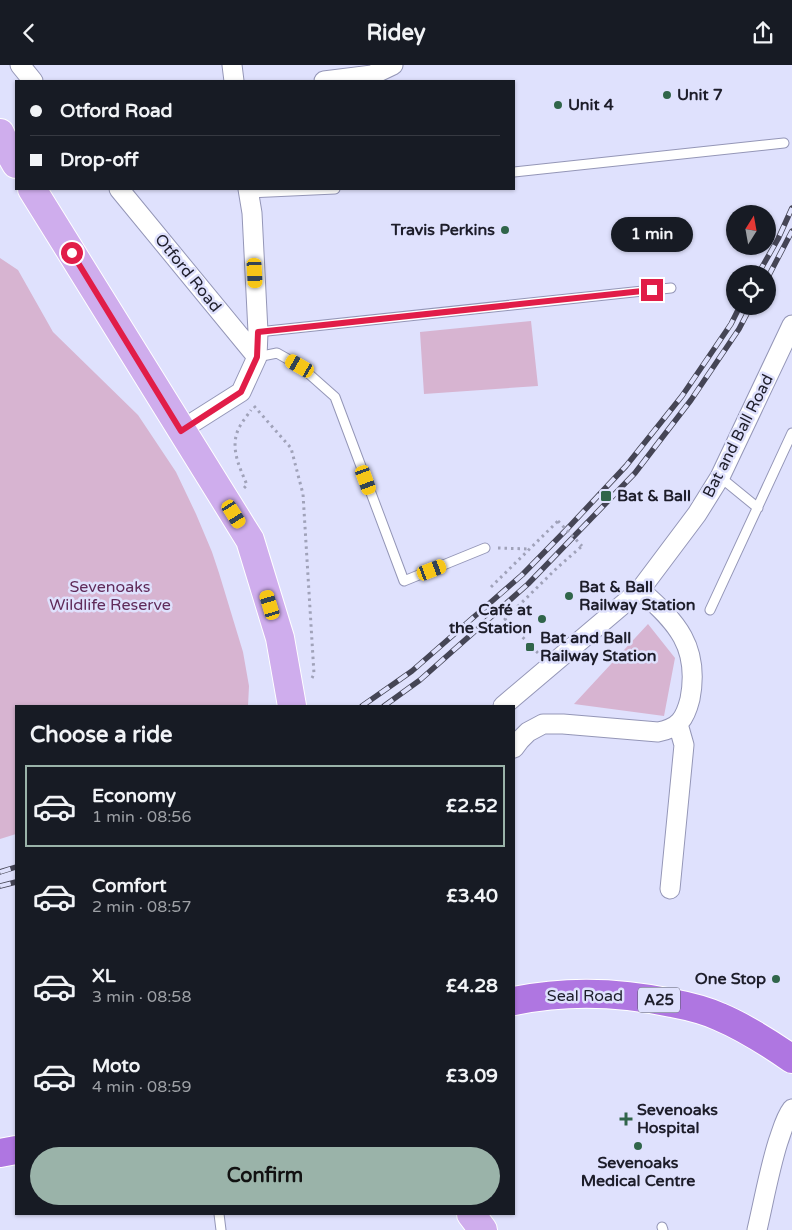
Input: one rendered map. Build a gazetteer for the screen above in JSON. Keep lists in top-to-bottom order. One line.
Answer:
{"streets":{"highway":["Seal Road","A25"],"street":["Otford Road","Bat and Ball Road"]},"parks":["Sevenoaks Wildlife Reserve"],"places":{"other":["Unit 7","Unit 4","Travis Perkins","Bat & Ball Railway Station","Café at the Station","One Stop","Sevenoaks Medical Centre"],"transit":["Bat & Ball","Bat and Ball Railway Station"],"health":["Sevenoaks Hospital"]},"north":"top","page":{"header":"Ridey","banner":["Otford Road","Drop-off"],"bubble":"1 min","heading":"Choose a ride","list":[{"name":"Economy","note":"1 min · 08:56","value":"£2.52"},{"name":"Comfort","note":"2 min · 08:57","value":"£3.40"},{"name":"XL","note":"3 min · 08:58","value":"£4.28"},{"name":"Moto","note":"4 min · 08:59","value":"£3.09"}],"buttons":"Confirm"}}
